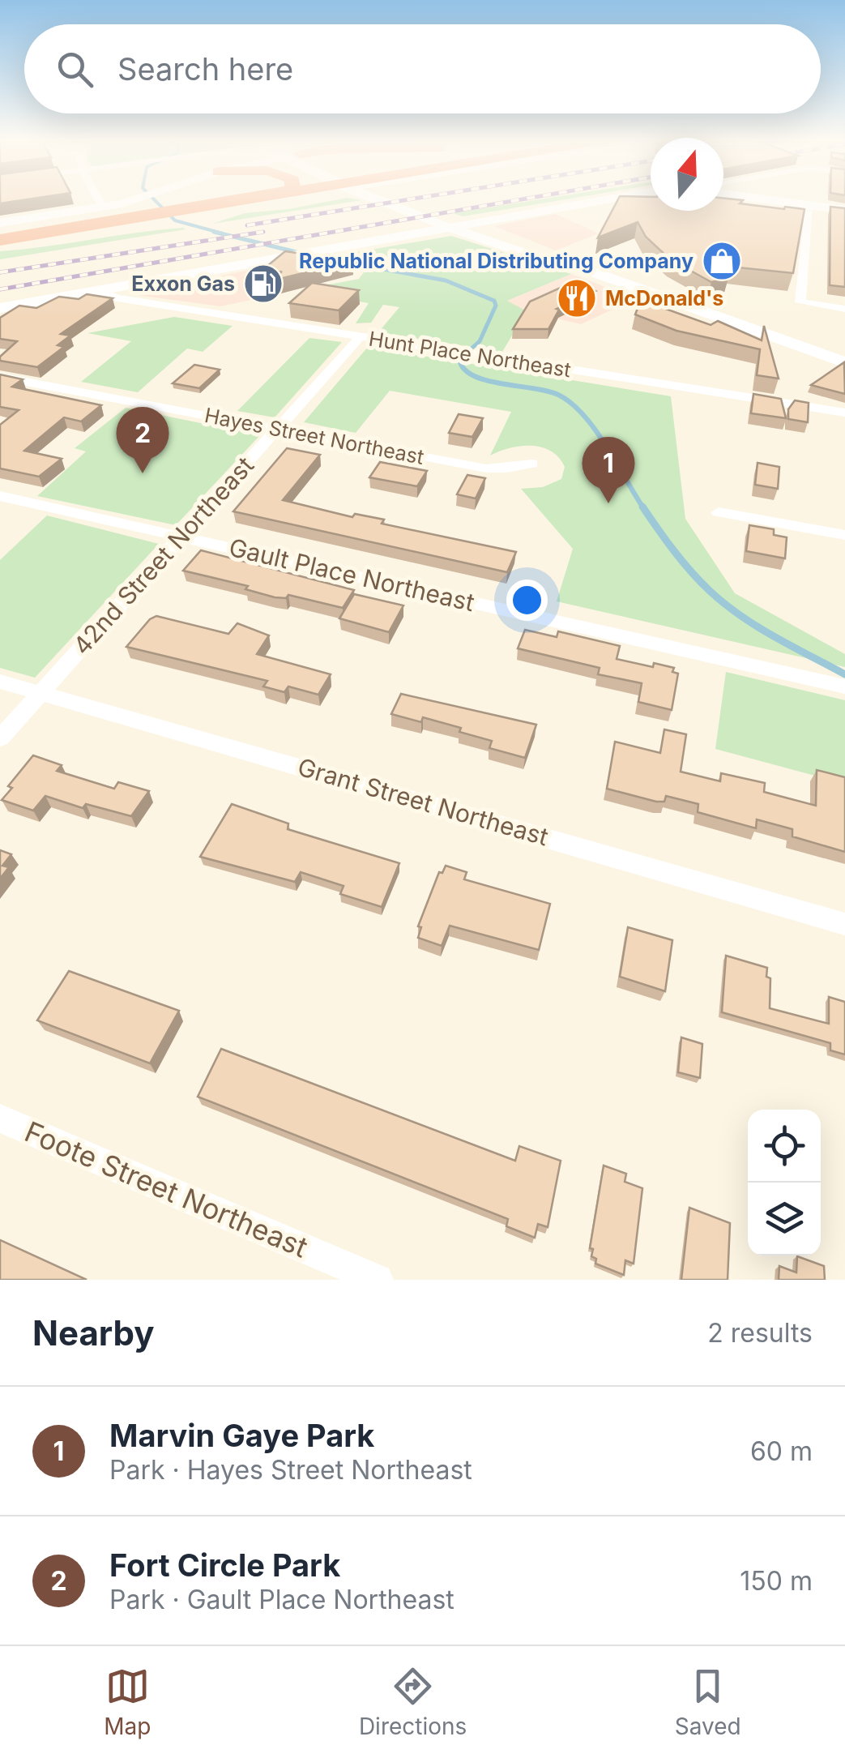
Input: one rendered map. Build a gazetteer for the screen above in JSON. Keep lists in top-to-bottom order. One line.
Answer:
{"streets":{"street":["Hunt Place Northeast","Hayes Street Northeast","42nd Street Northeast","Gault Place Northeast","Grant Street Northeast","Foote Street Northeast"]},"crossings":[["Hunt Place Northeast","42nd Street Northeast"],["Hayes Street Northeast","42nd Street Northeast"],["42nd Street Northeast","Gault Place Northeast"],["42nd Street Northeast","Grant Street Northeast"]],"places":{"shop":["Republic National Distributing Company"],"fuel station":["Exxon Gas"],"restaurant":["McDonald's"]},"north":"top","page":{"search":"Search here","pins":["2","1"],"heading":["Nearby","2 results"],"list":[{"mark":"1","name":"Marvin Gaye Park","note":"Park · Hayes Street Northeast","value":"60 m"},{"mark":"2","name":"Fort Circle Park","note":"Park · Gault Place Northeast","value":"150 m"}],"nav":["Map","Directions","Saved"]}}
